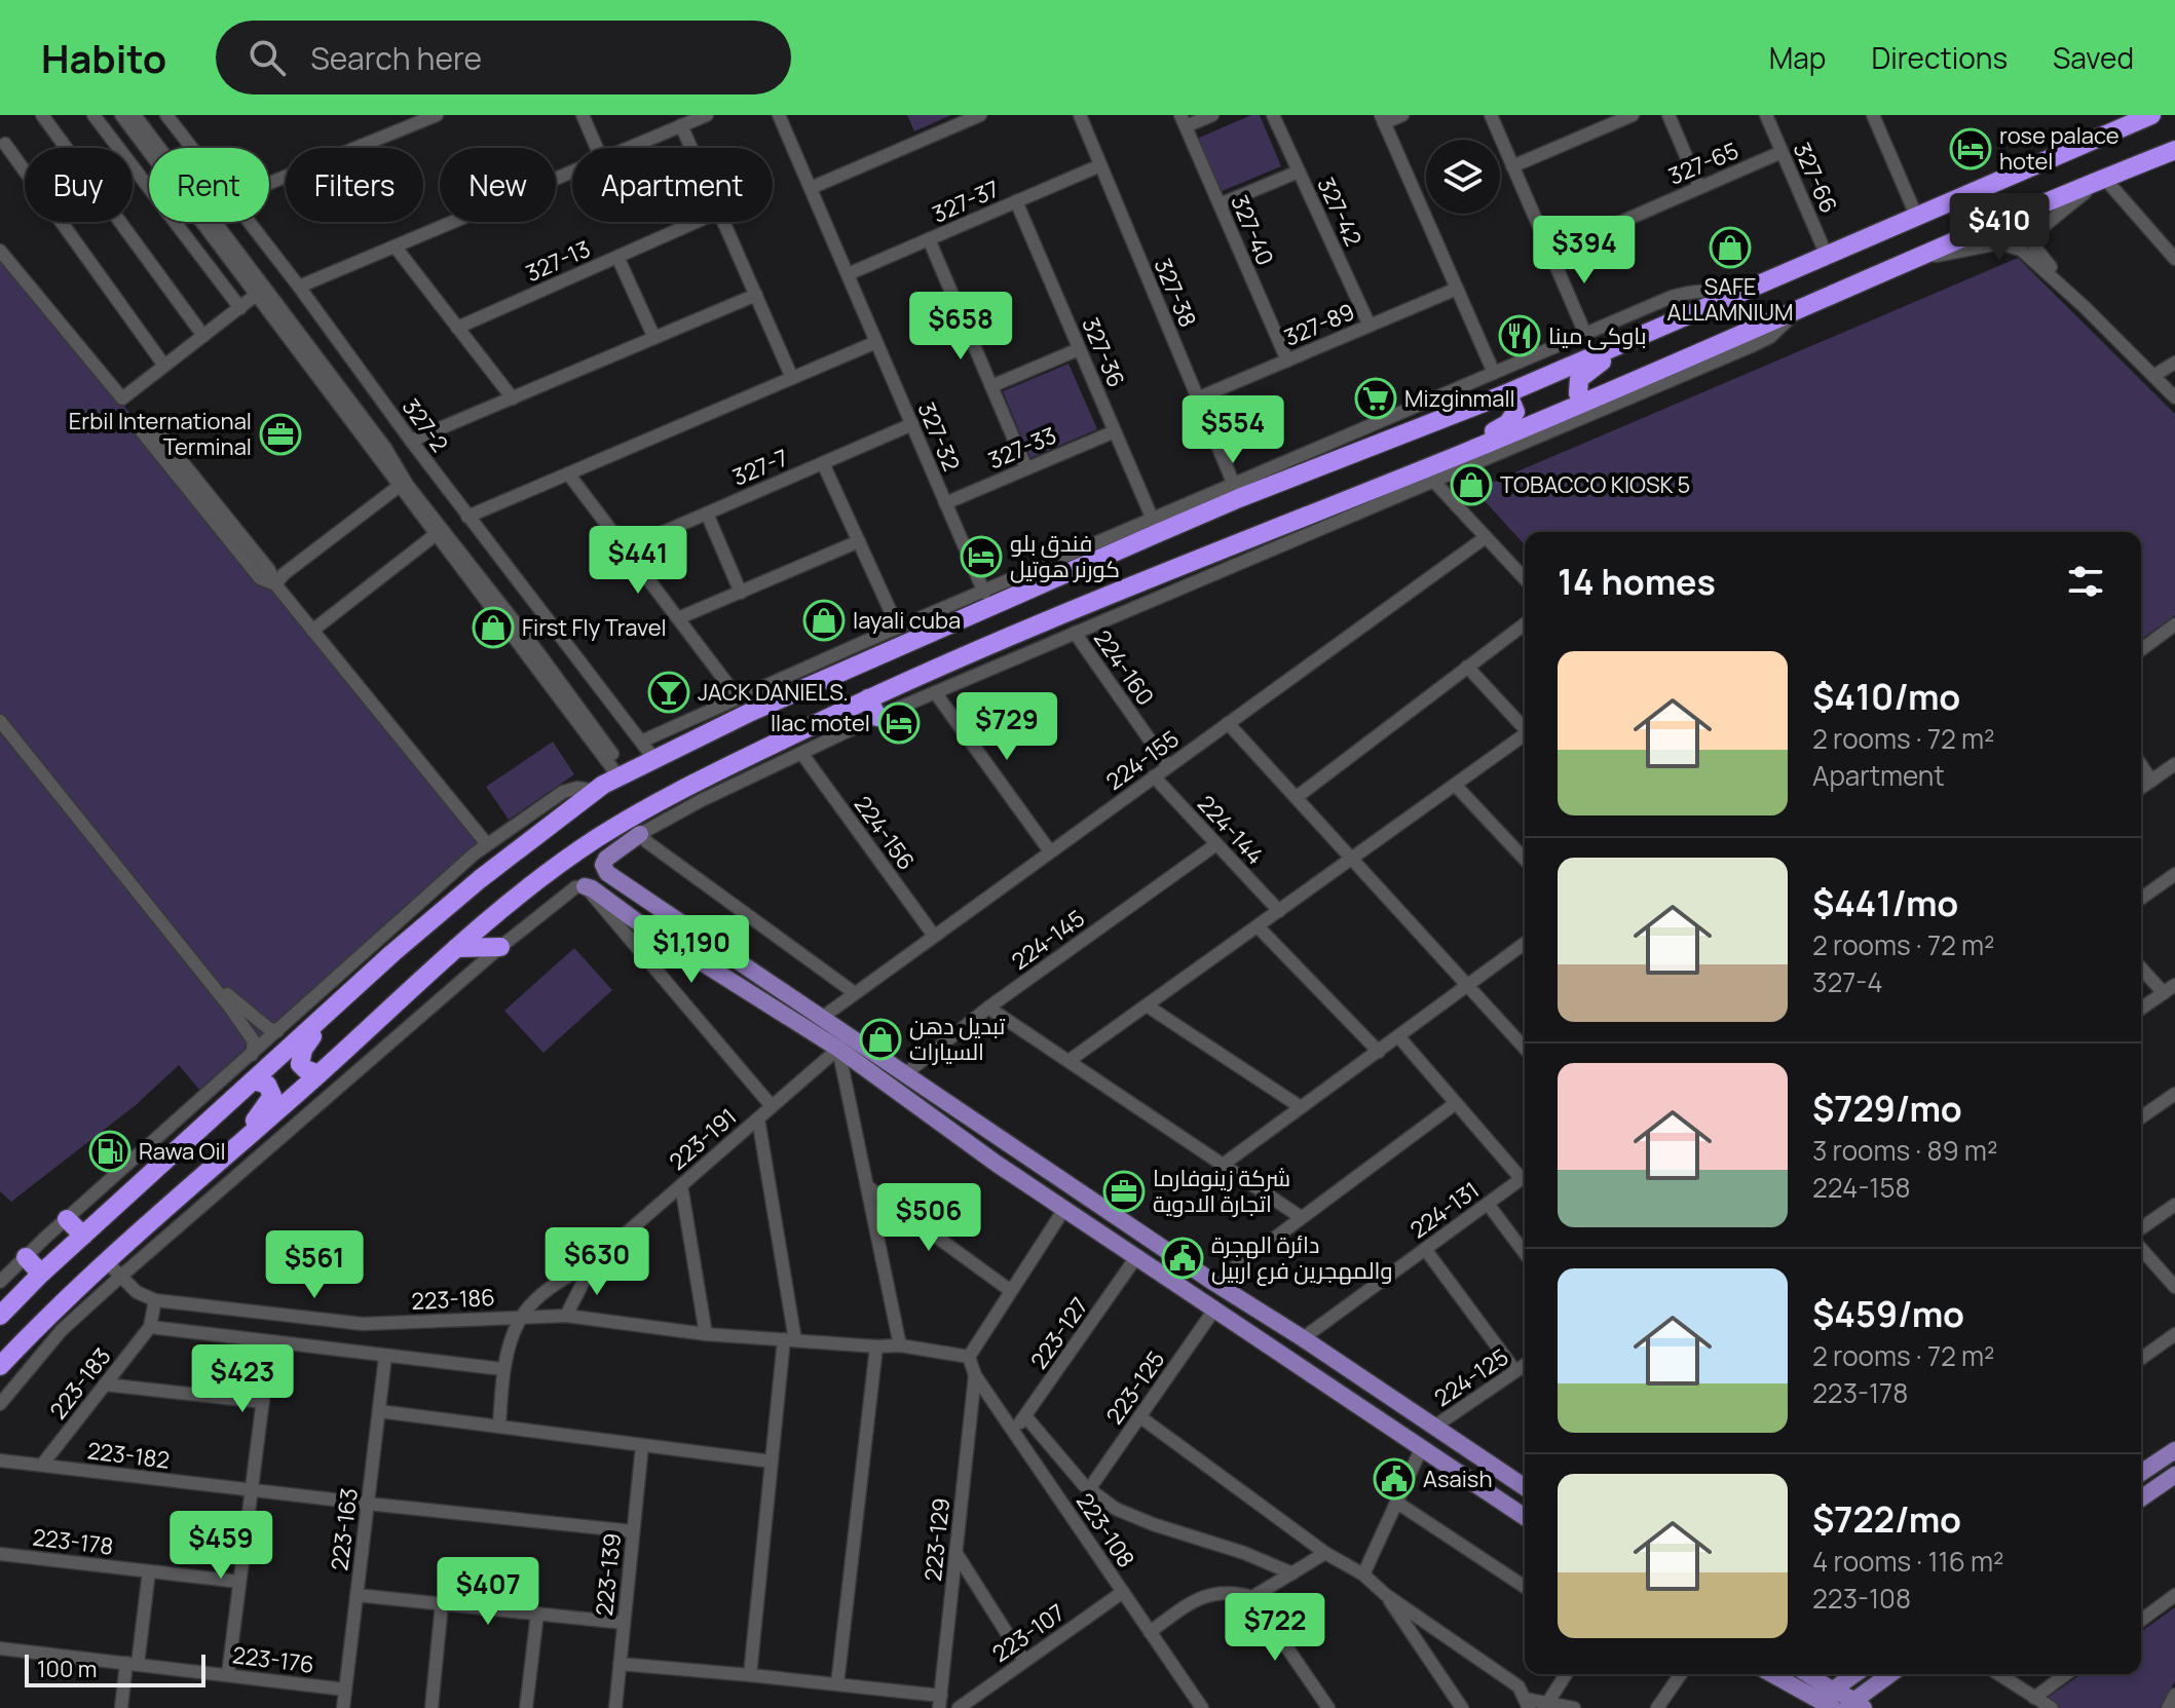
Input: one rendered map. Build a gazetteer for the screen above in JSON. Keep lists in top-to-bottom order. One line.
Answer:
{"streets":{"street":["327-65","327-66","327-37","327-42","327-40","327-13","327-38","327-89","327-36","327-2","327-32","327-33","327-7","224-160","224-155","224-144","224-156","224-145","223-191","224-131","223-186","223-127","224-125","223-183","223-125","223-182","223-163","223-108","223-129","223-178","223-139","223-107","223-176"]},"crossings":[["327-65","327-66"],["327-37","327-38"],["327-37","327-36"],["327-37","327-32"],["327-42","327-89"],["327-40","327-89"],["327-38","327-89"],["327-36","327-33"],["327-32","327-33"],["327-32","327-7"],["224-160","224-155"],["224-155","224-144"],["224-155","224-156"],["224-144","224-145"],["223-127","223-108"],["223-183","223-182"],["223-182","223-163"],["223-182","223-139"],["223-163","223-176"],["223-108","223-129"],["223-108","223-107"]],"places":{"hotel":["rose palace hotel","فندق بلو كورنر هوتيل","llac motel"],"shop":["SAFE ALLAMNIUM","TOBACCO KIOSK 5","layali cuba","First Fly Travel","تبديل دهن السيارات"],"restaurant":["باوکی مینا"],"supermarket":["Mizginmall"],"office":["Erbil International Terminal","شركة زينوفارما اتجارة الادوية"],"bar":["JACK DANIELS."],"fuel station":["Rawa Oil"],"public building":["دائرة الهجرة والمهجرين فرع اربيل","Asaish"]},"scale_bar":"100 m","page":{"header":"Habito","search":"Search here","nav":["Map","Directions","Saved"],"chip":["Buy","Rent","Filters","New","Apartment"],"price":["$410","$394","$658","$554","$441","$729","$1,190","$506","$630","$561","$423","$459","$407","$722"],"heading":"14 homes","list":[{"name":"$410/mo","note":"2 rooms · 72 m² · Apartment"},{"name":"$441/mo","note":"2 rooms · 72 m² · 327-4"},{"name":"$729/mo","note":"3 rooms · 89 m² · 224-158"},{"name":"$459/mo","note":"2 rooms · 72 m² · 223-178"},{"name":"$722/mo","note":"4 rooms · 116 m² · 223-108"}],"scale":"100 m"}}
